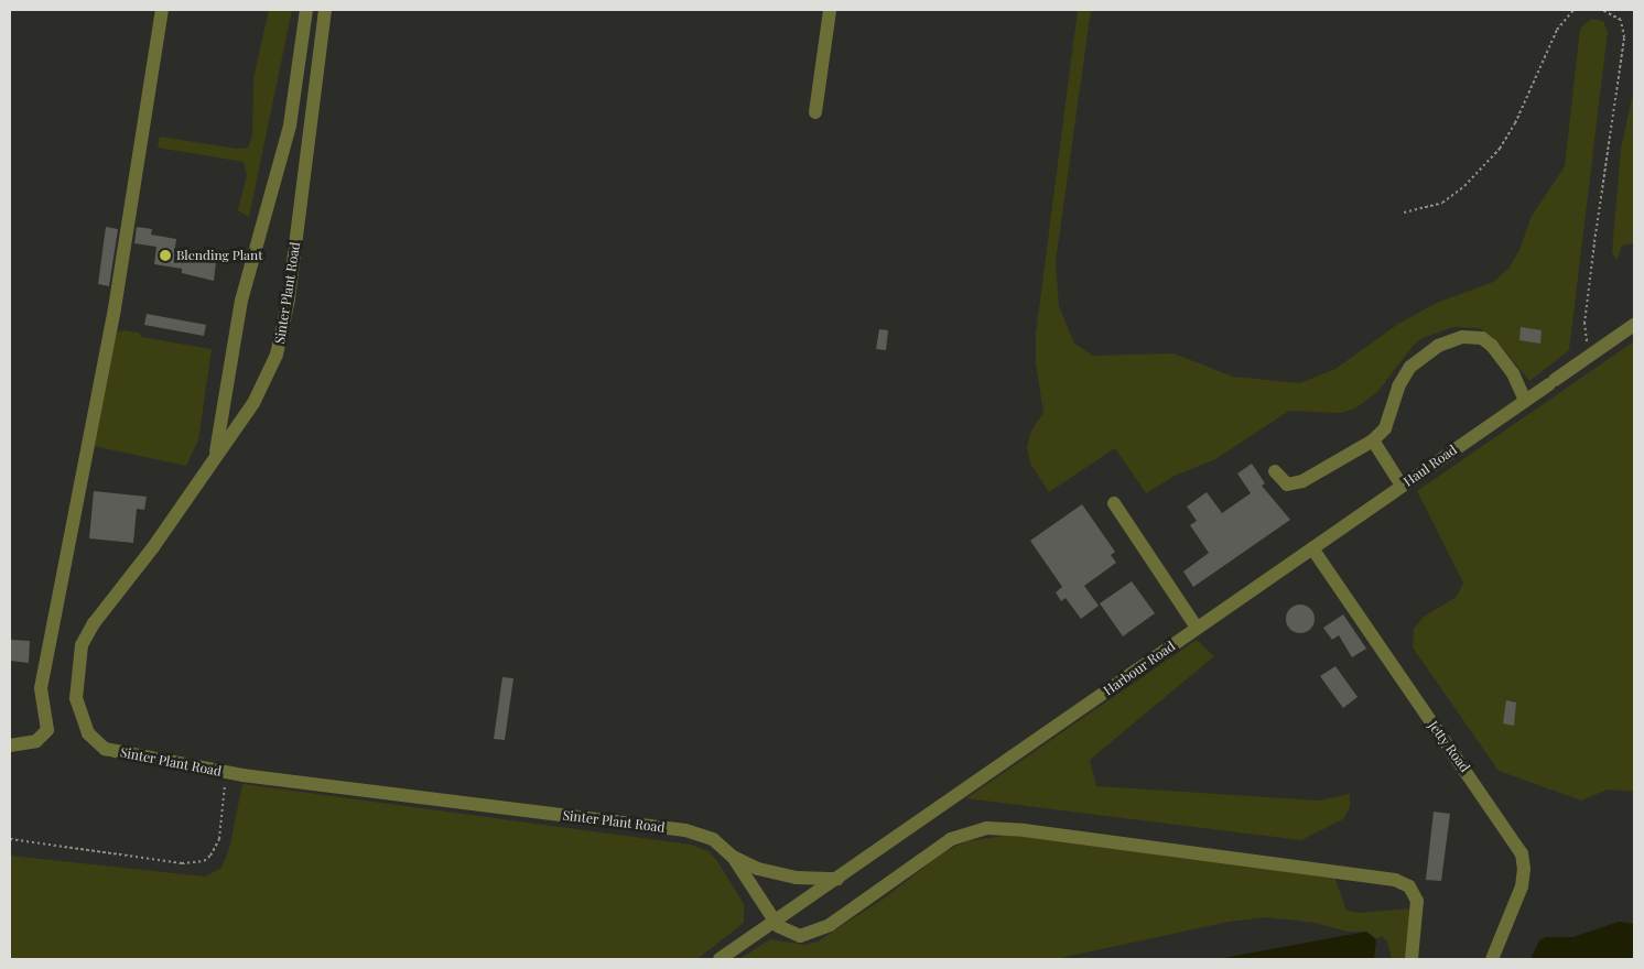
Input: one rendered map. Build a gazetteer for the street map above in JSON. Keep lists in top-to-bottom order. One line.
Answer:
{"streets":{"lane":["Sinter Plant Road","Haul Road","Harbour Road","Jetty Road"]},"crossings":[["Sinter Plant Road","Harbour Road"],["Haul Road","Harbour Road"],["Haul Road","Jetty Road"],["Harbour Road","Jetty Road"]],"places":["Blending Plant"]}
